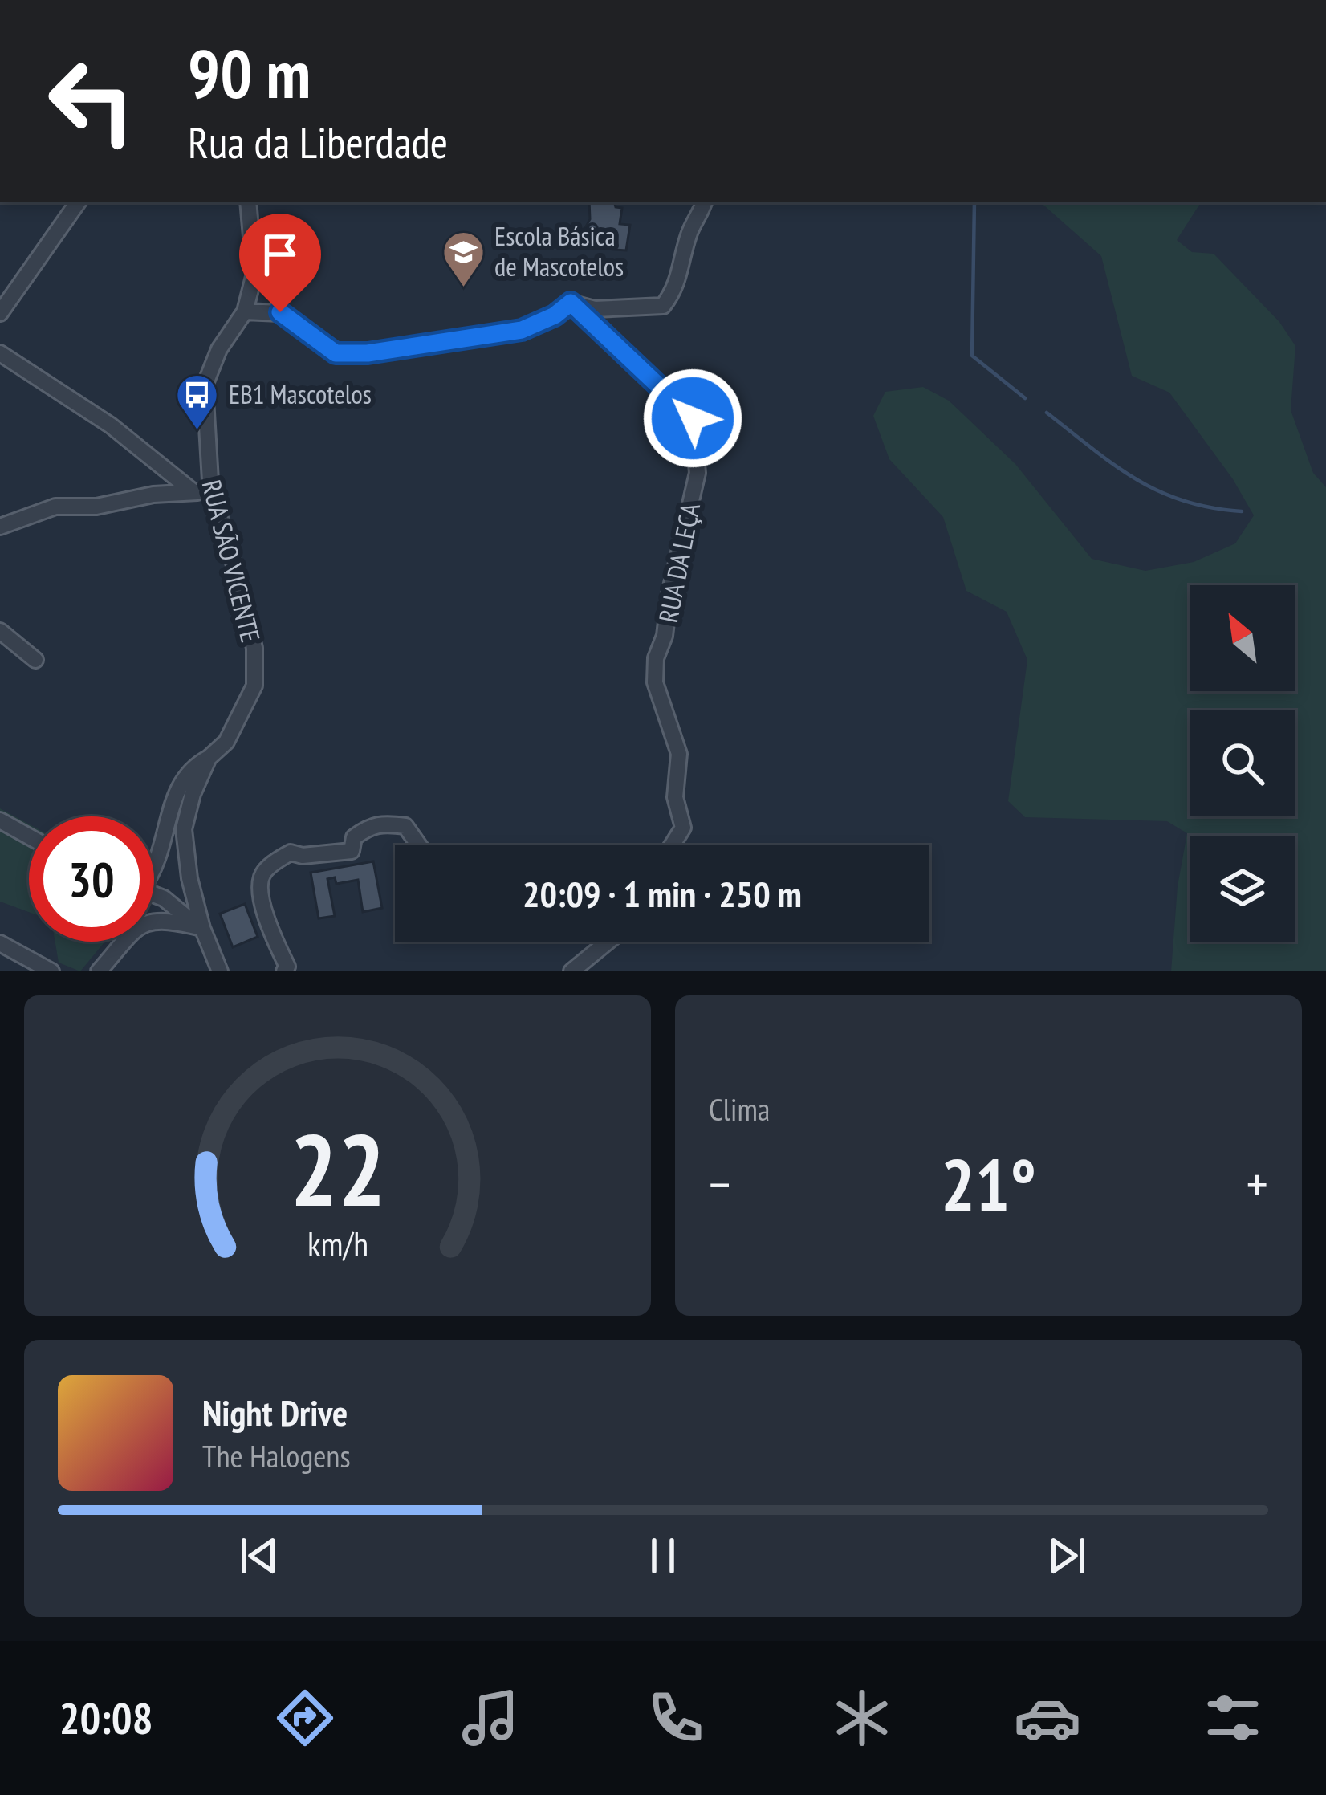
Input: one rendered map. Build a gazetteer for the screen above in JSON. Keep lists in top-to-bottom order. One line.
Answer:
{"streets":{"street":["RUA SÃO VICENTE","RUA DA LEÇA"]},"places":{"school or university":["Escola Básica de Mascotelos"],"bus stop":["EB1 Mascotelos"]},"north":"top left","page":{"turn":["90 m","Rua da Liberdade"],"limit":"30","trip":"20:09 · 1 min · 250 m","tile":"Clima","heat":["−","21°","+"],"song":["Night Drive","The Halogens"],"tabs":"20:08","gauge":["22","km/h"]}}
